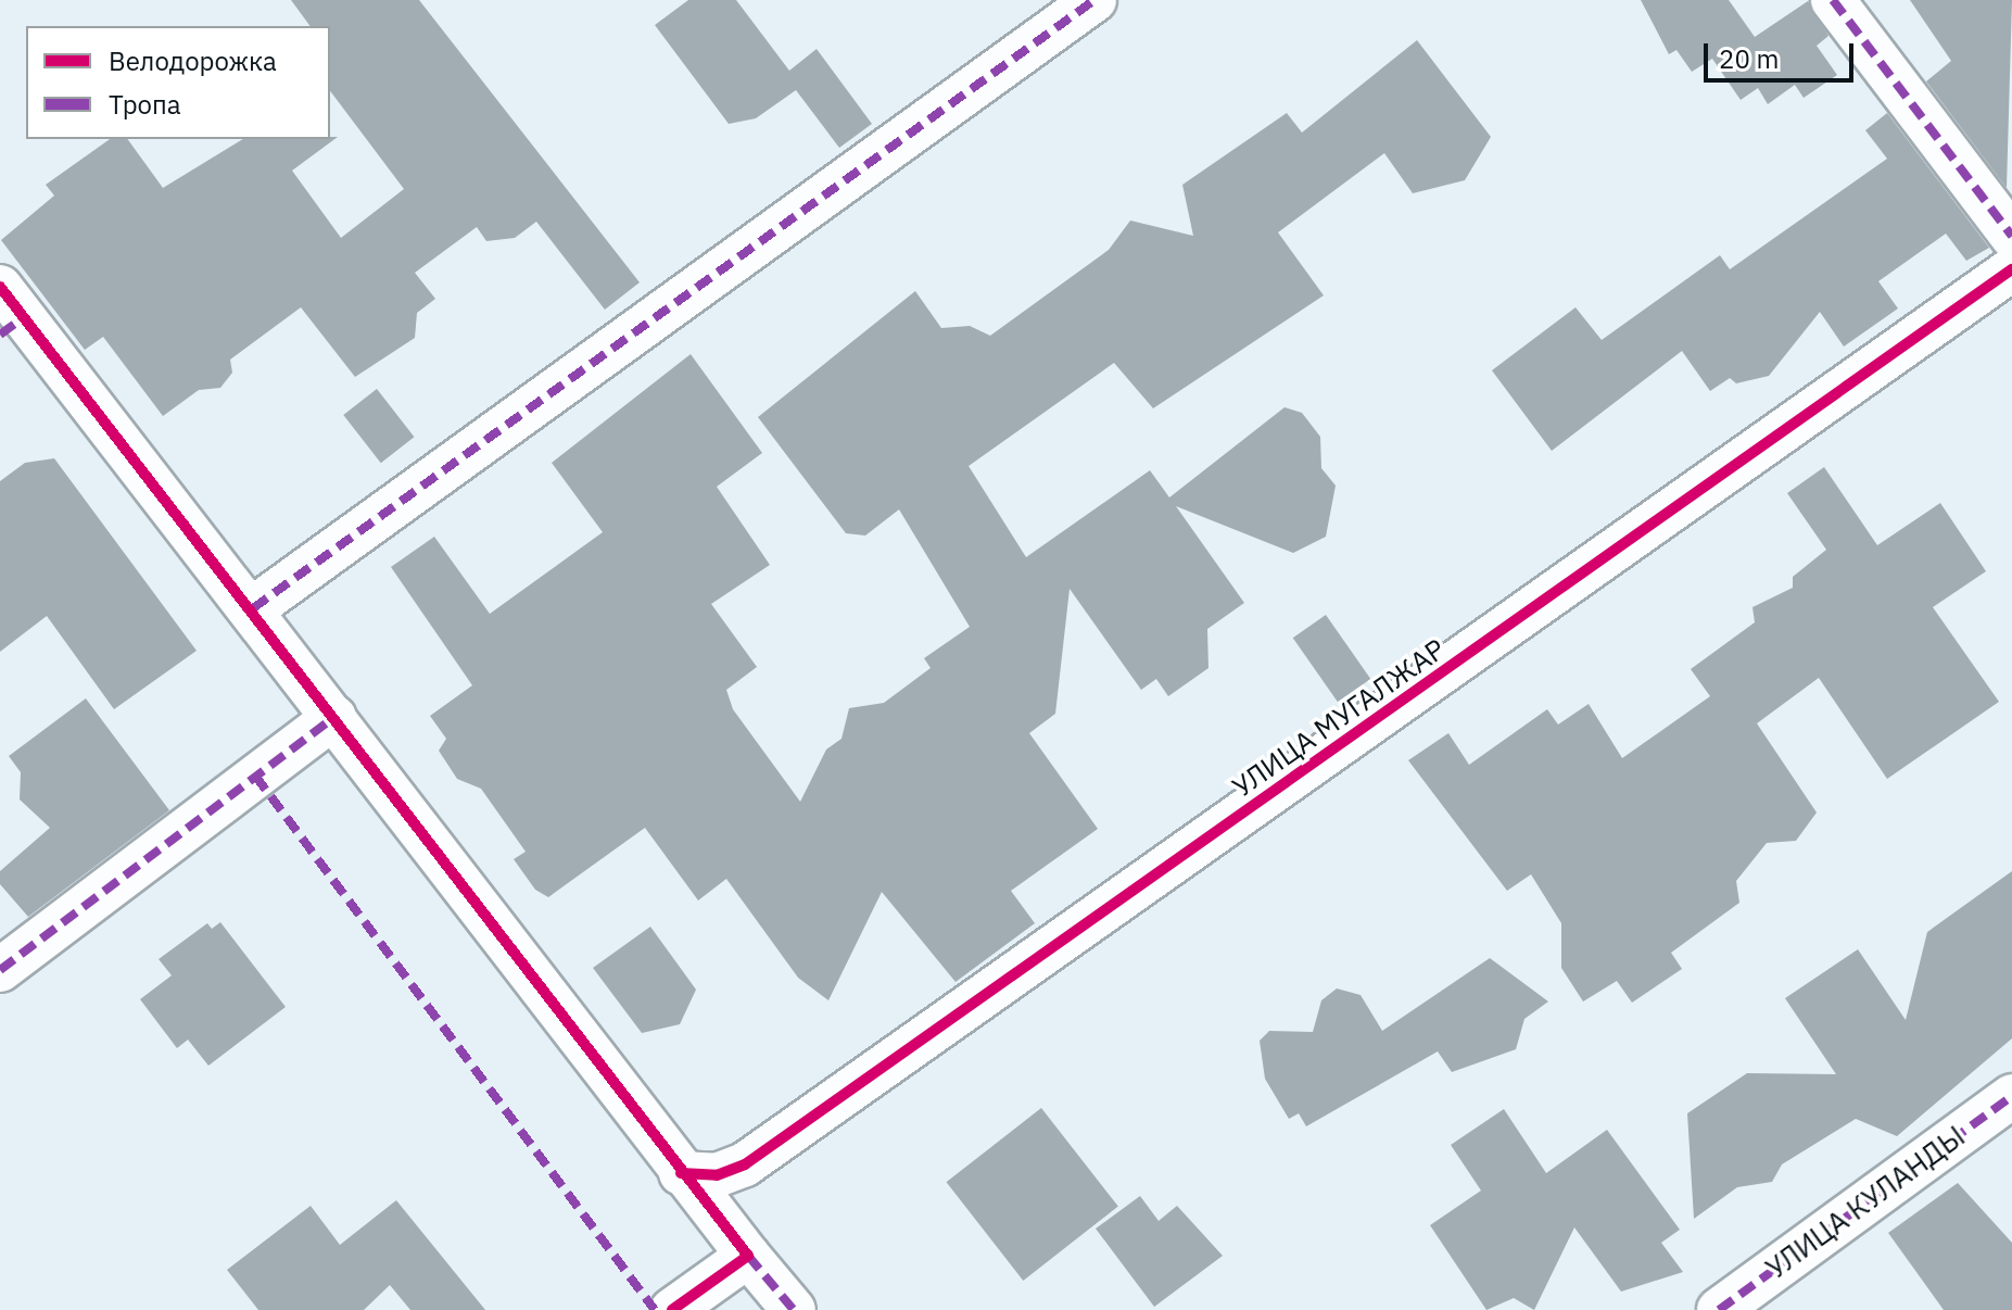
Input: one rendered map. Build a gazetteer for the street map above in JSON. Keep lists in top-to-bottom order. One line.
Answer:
{"streets":{"street":["УЛИЦА МУГАЛЖАР","УЛИЦА КУЛАНДЫ"]},"legend":["Велодорожка","Тропа"],"scale_bar":"20 m"}
